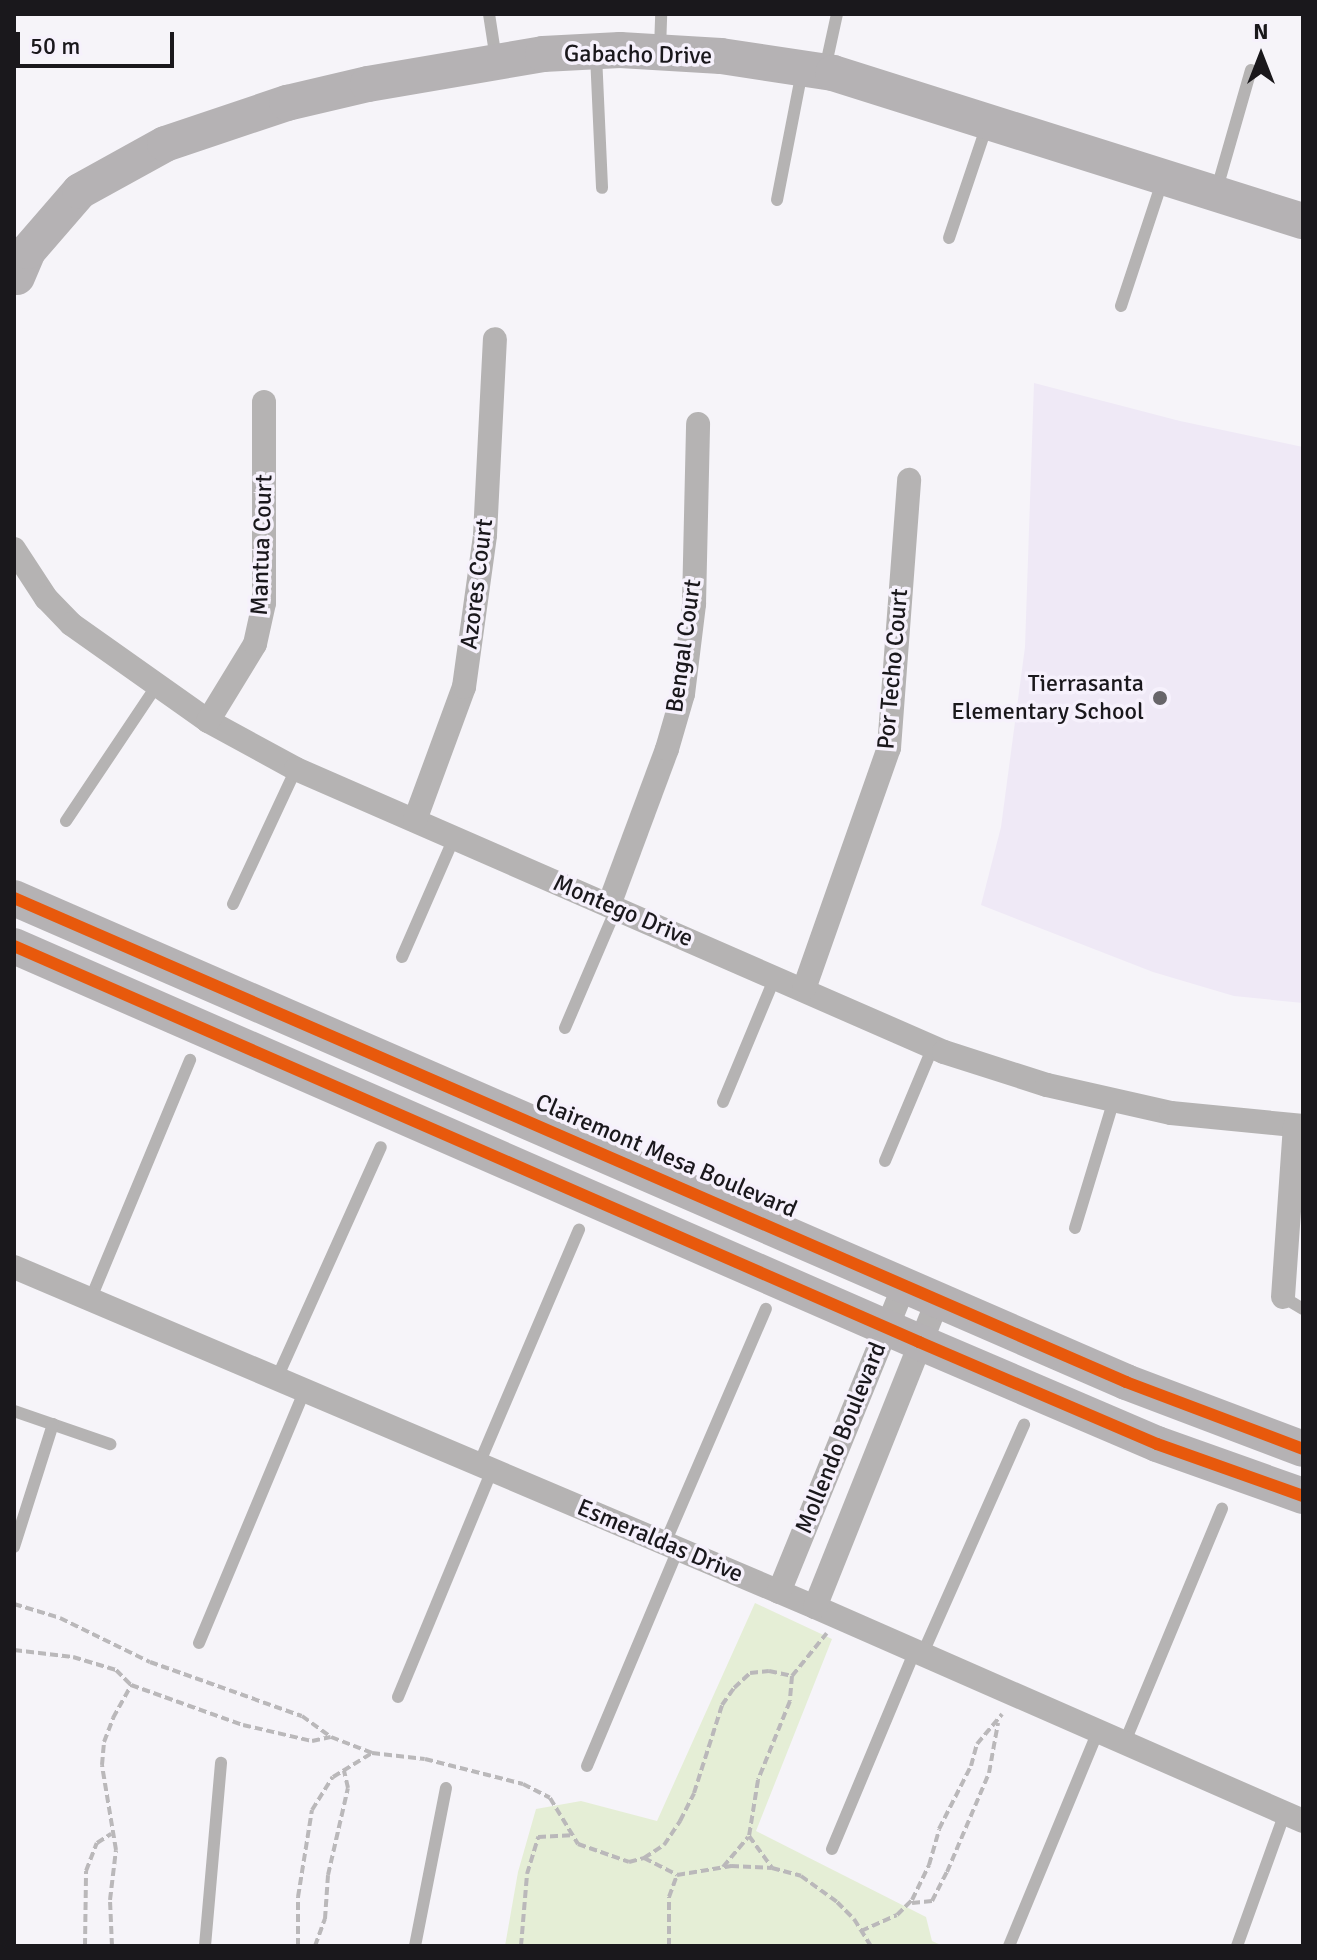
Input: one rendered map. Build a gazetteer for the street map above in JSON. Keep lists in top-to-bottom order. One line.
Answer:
{"streets":{"main road":["Gabacho Drive","Clairemont Mesa Boulevard"],"street":["Mantua Court","Azores Court","Bengal Court","Por Techo Court","Montego Drive","Mollendo Boulevard","Esmeraldas Drive"]},"crossings":[["Mantua Court","Montego Drive"],["Azores Court","Montego Drive"],["Bengal Court","Montego Drive"],["Por Techo Court","Montego Drive"],["Clairemont Mesa Boulevard","Mollendo Boulevard"],["Mollendo Boulevard","Esmeraldas Drive"]],"places":["Tierrasanta Elementary School"],"scale_bar":"50 m","north":"top"}
